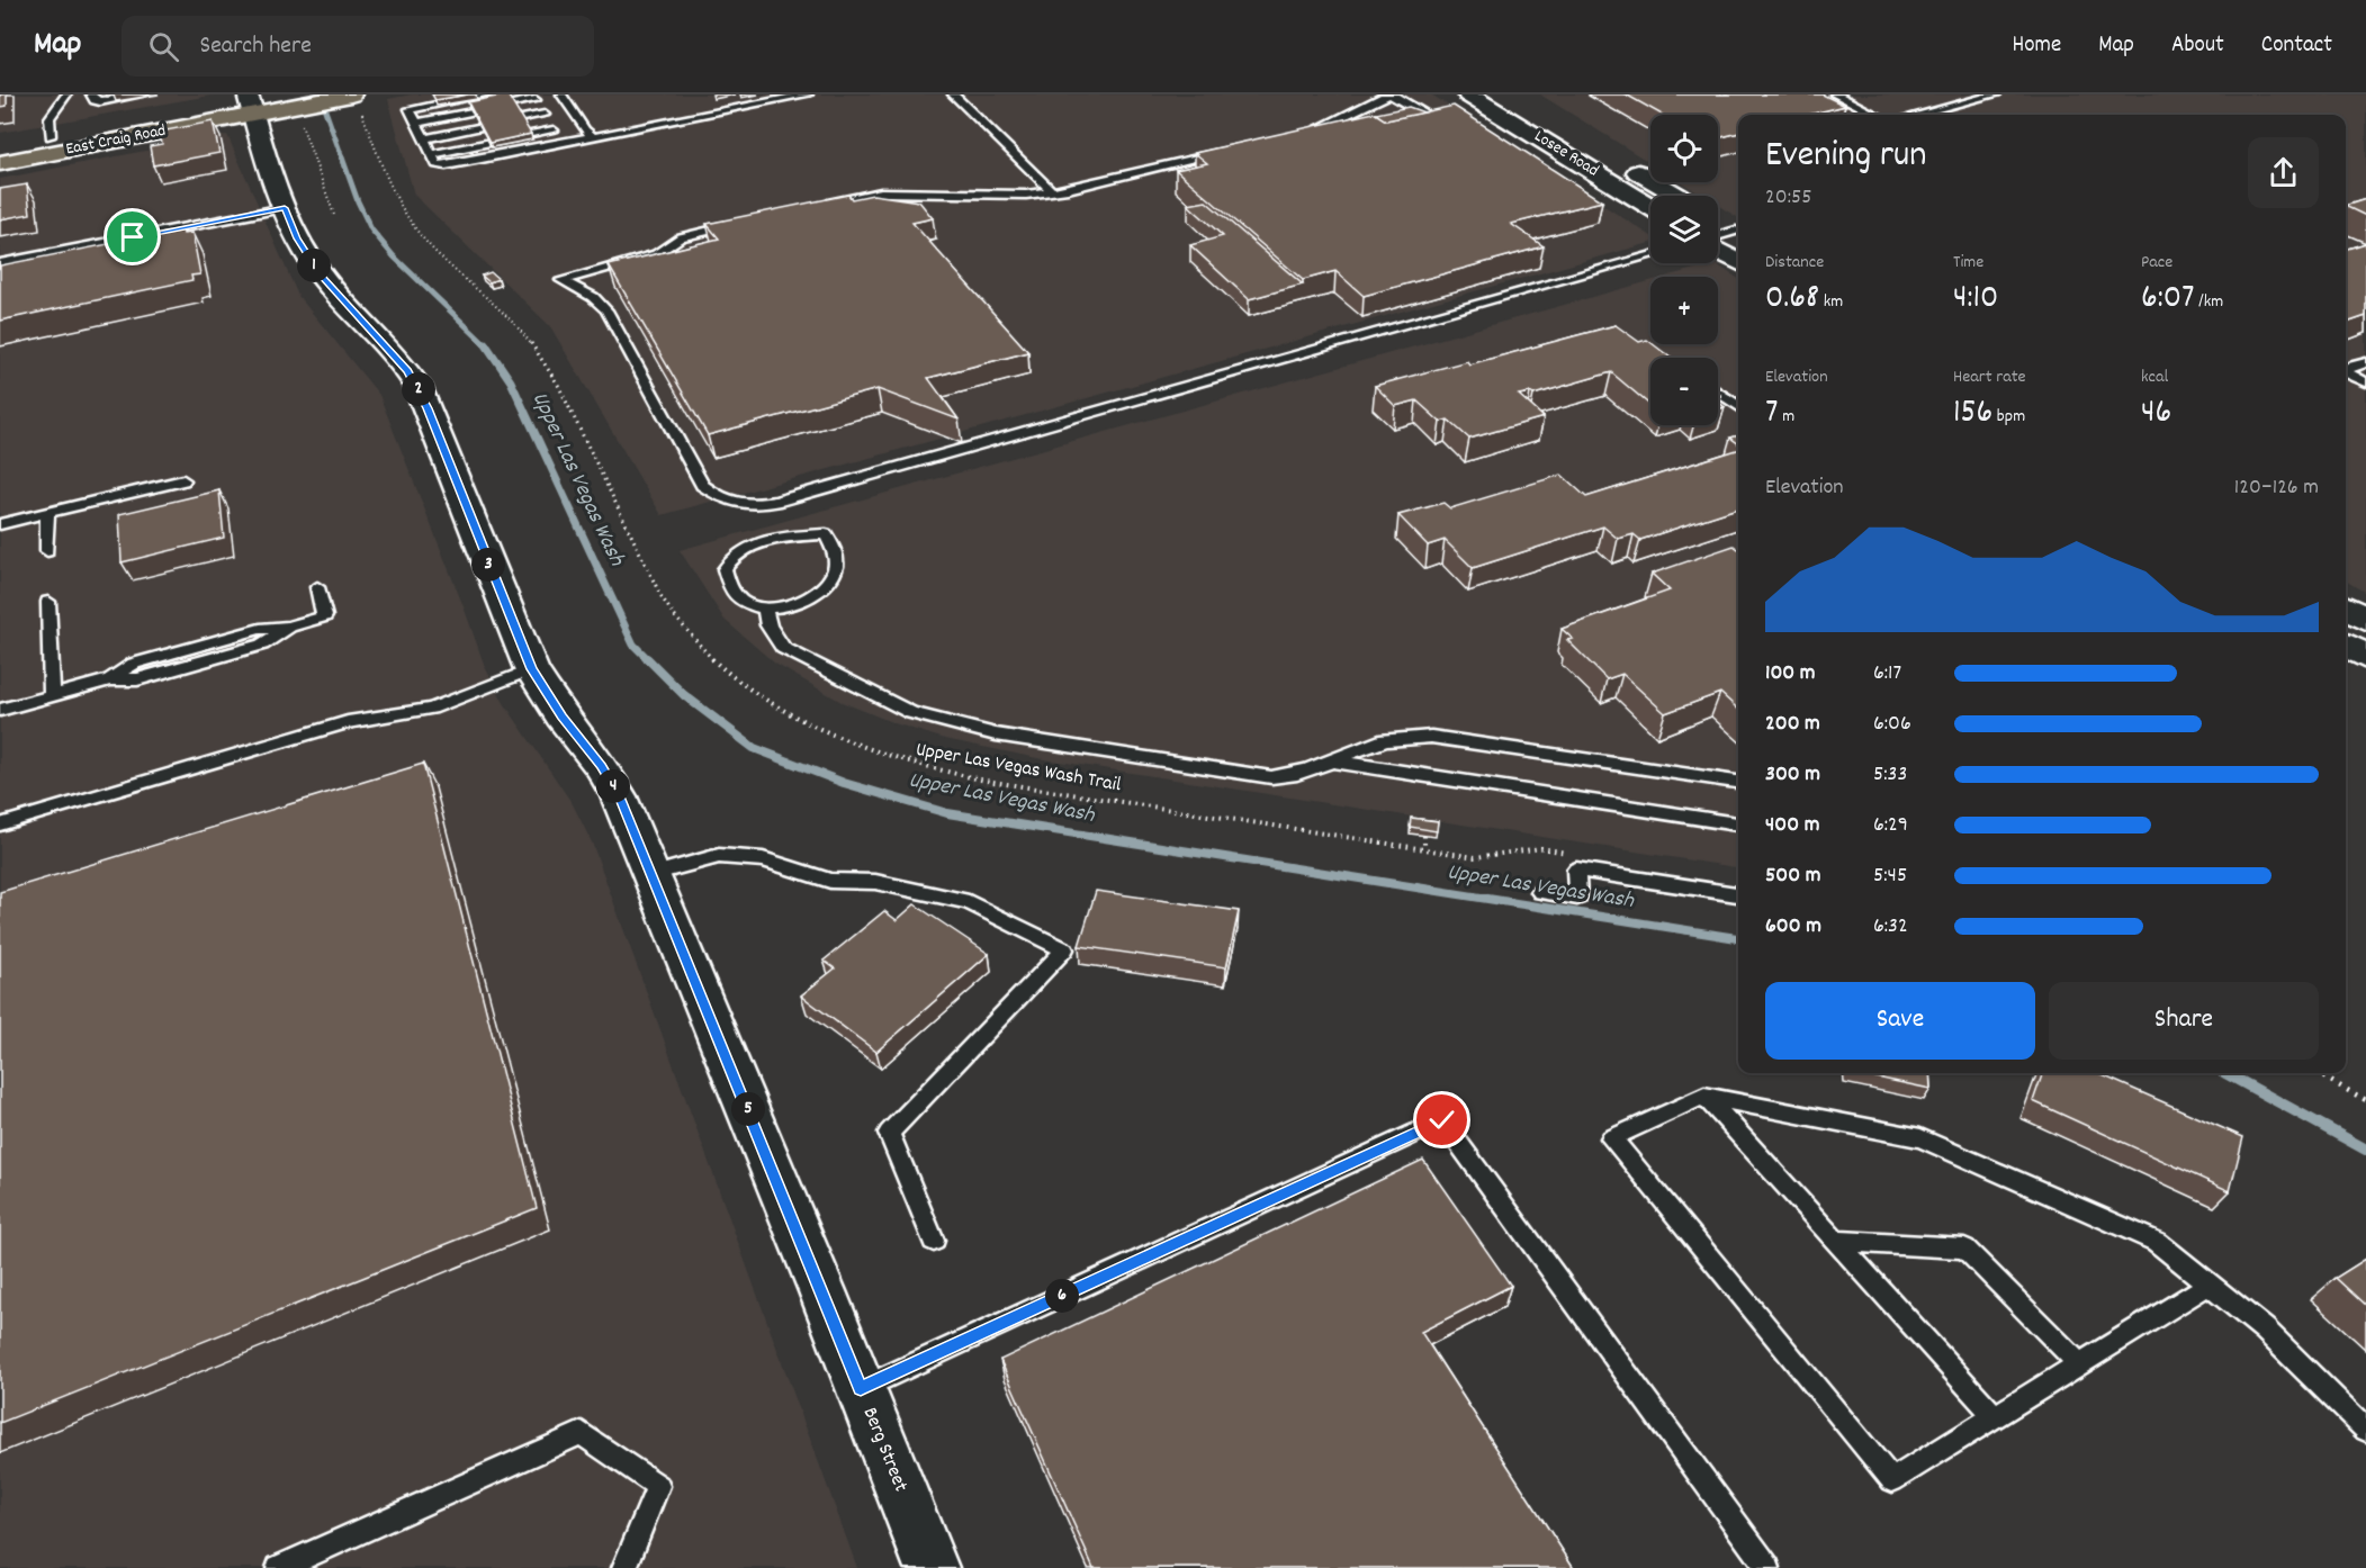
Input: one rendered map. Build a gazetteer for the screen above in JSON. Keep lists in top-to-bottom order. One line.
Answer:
{"streets":{"main road":["East Craig Road"],"street":["Losee Road","Berg Street"],"path":["Upper Las Vegas Wash Trail"]},"crossings":[["East Craig Road","Upper Las Vegas Wash Trail"],["East Craig Road","Berg Street"]],"water":["Upper Las Vegas Wash"],"page":{"header":"Map","search":"Search here","nav":["Home","Map","About","Contact"],"map_buttons":["+","−"],"heading":["Evening run","20:55"],"stats":[["Distance","0.68 km"],["Time","4:10"],["Pace","6:07 /km"],["Elevation","7 m"],["Heart rate","156 bpm"],["kcal","46"]],"pins":["1","2","3","4","5","6"],"chart":["Elevation","120–126 m"],"list":[{"name":"100 m","note":"6:17"},{"name":"200 m","note":"6:06"},{"name":"300 m","note":"5:33"},{"name":"400 m","note":"6:29"},{"name":"500 m","note":"5:45"},{"name":"600 m","note":"6:32"}],"buttons":["Save","Share"]}}
